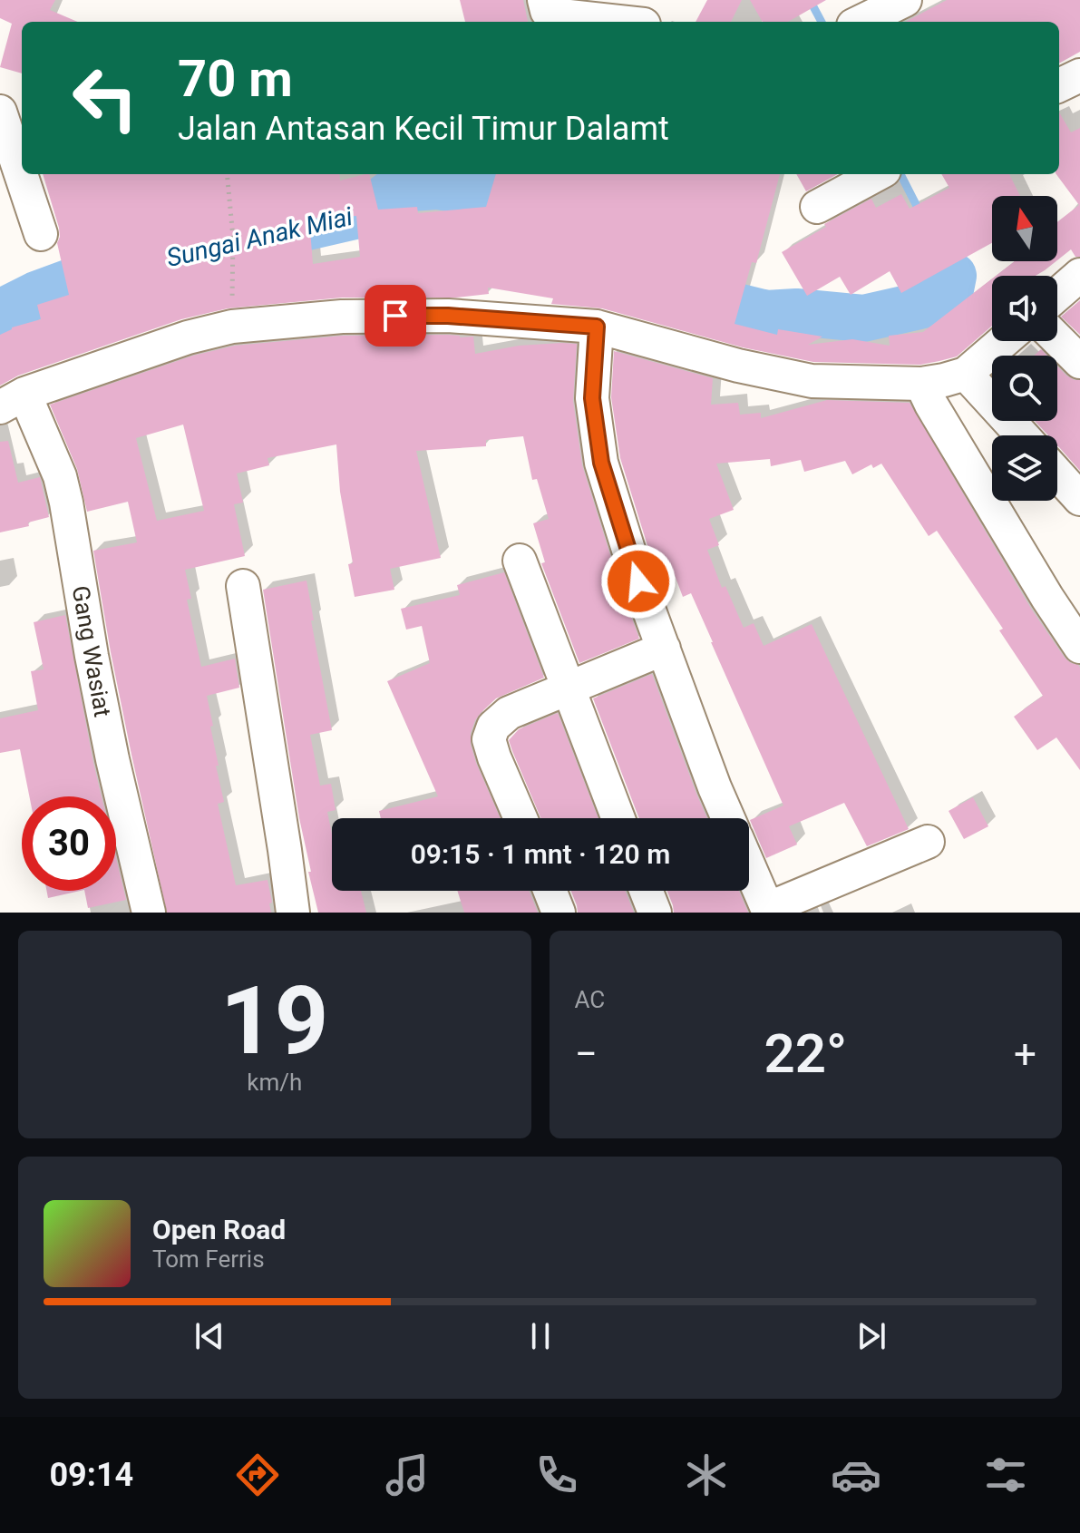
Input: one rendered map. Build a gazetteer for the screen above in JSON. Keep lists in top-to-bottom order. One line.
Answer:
{"streets":{"street":["Gang Wasiat"]},"water":["Sungai Anak Miai"],"north":"top","page":{"turn":["70 m","Jalan Antasan Kecil Timur Dalamt"],"limit":"30","trip":"09:15 · 1 mnt · 120 m","tile":[["19","km/h"],"AC"],"heat":["−","22°","+"],"song":["Open Road","Tom Ferris"],"tabs":"09:14"}}
